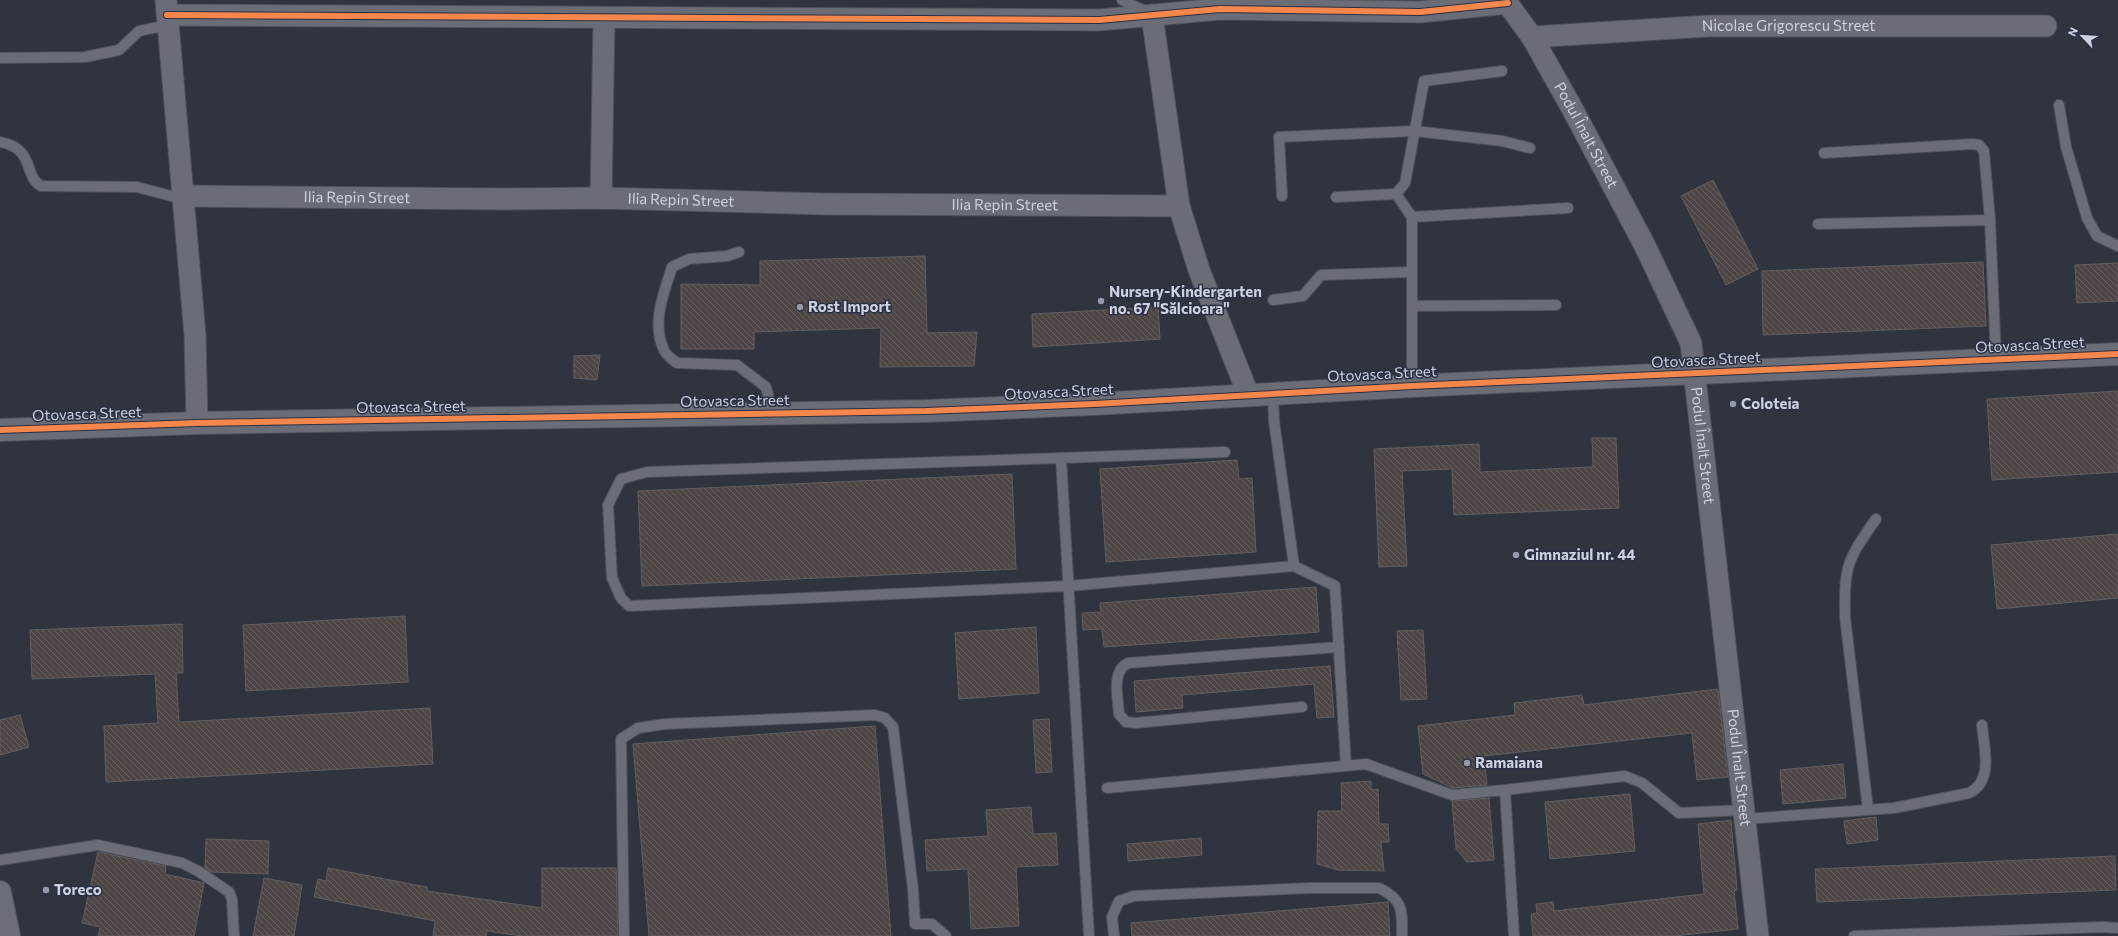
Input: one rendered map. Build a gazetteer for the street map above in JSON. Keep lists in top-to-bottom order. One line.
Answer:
{"streets":{"street":["Nicolae Grigorescu Street","Podul Înalt Street","Ilia Repin Street","Otovasca Street"]},"crossings":[["Nicolae Grigorescu Street","Podul Înalt Street"],["Podul Înalt Street","Otovasca Street"]],"places":["Nursery-Kindergarten no. 67 \"Sălcioara\"","Rost Import","Coloteia","Gimnaziul nr. 44","Ramaiana","Toreco"],"north":"top left"}
